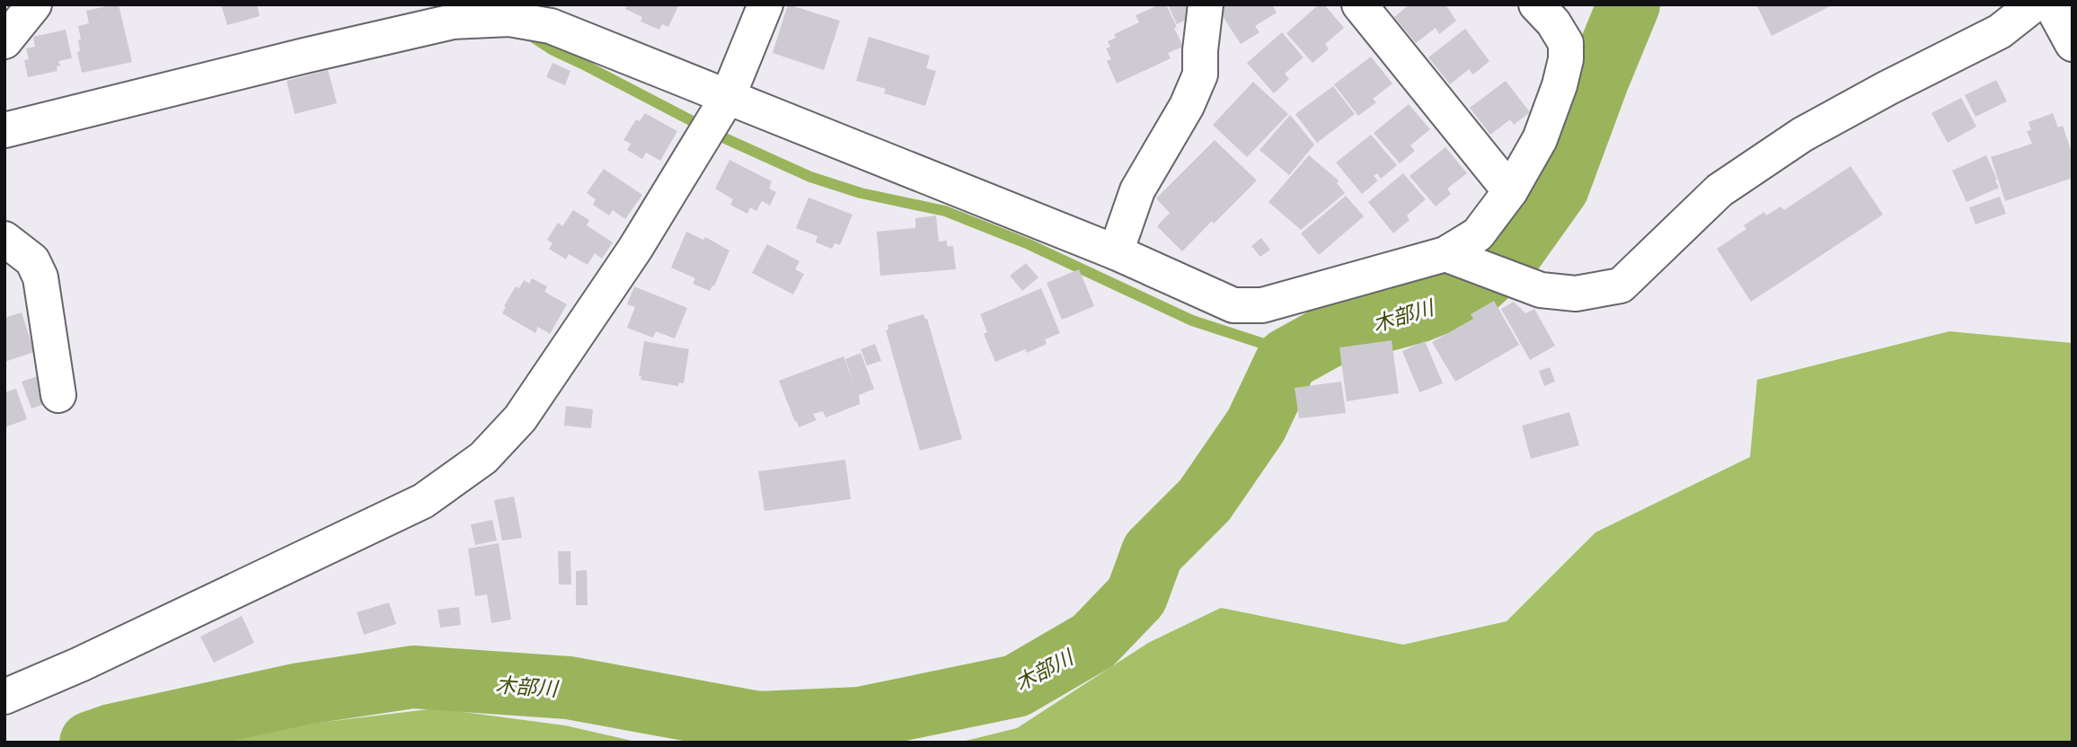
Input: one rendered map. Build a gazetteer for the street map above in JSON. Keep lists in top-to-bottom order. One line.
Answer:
{"water":["木部川"]}
